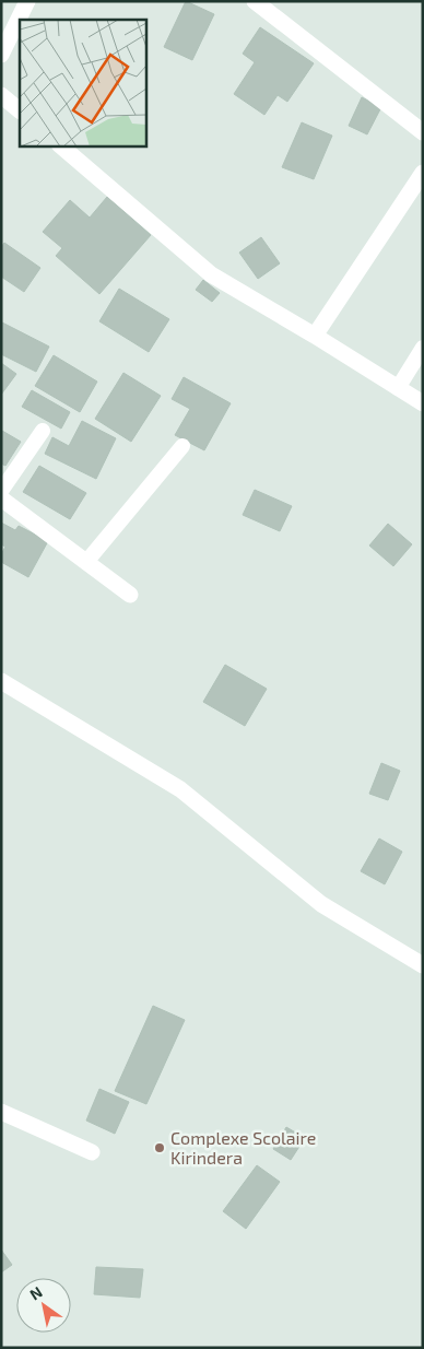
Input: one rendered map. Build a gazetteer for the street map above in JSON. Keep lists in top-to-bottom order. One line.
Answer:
{"places":["Complexe Scolaire Kirindera"],"north":"top left"}
